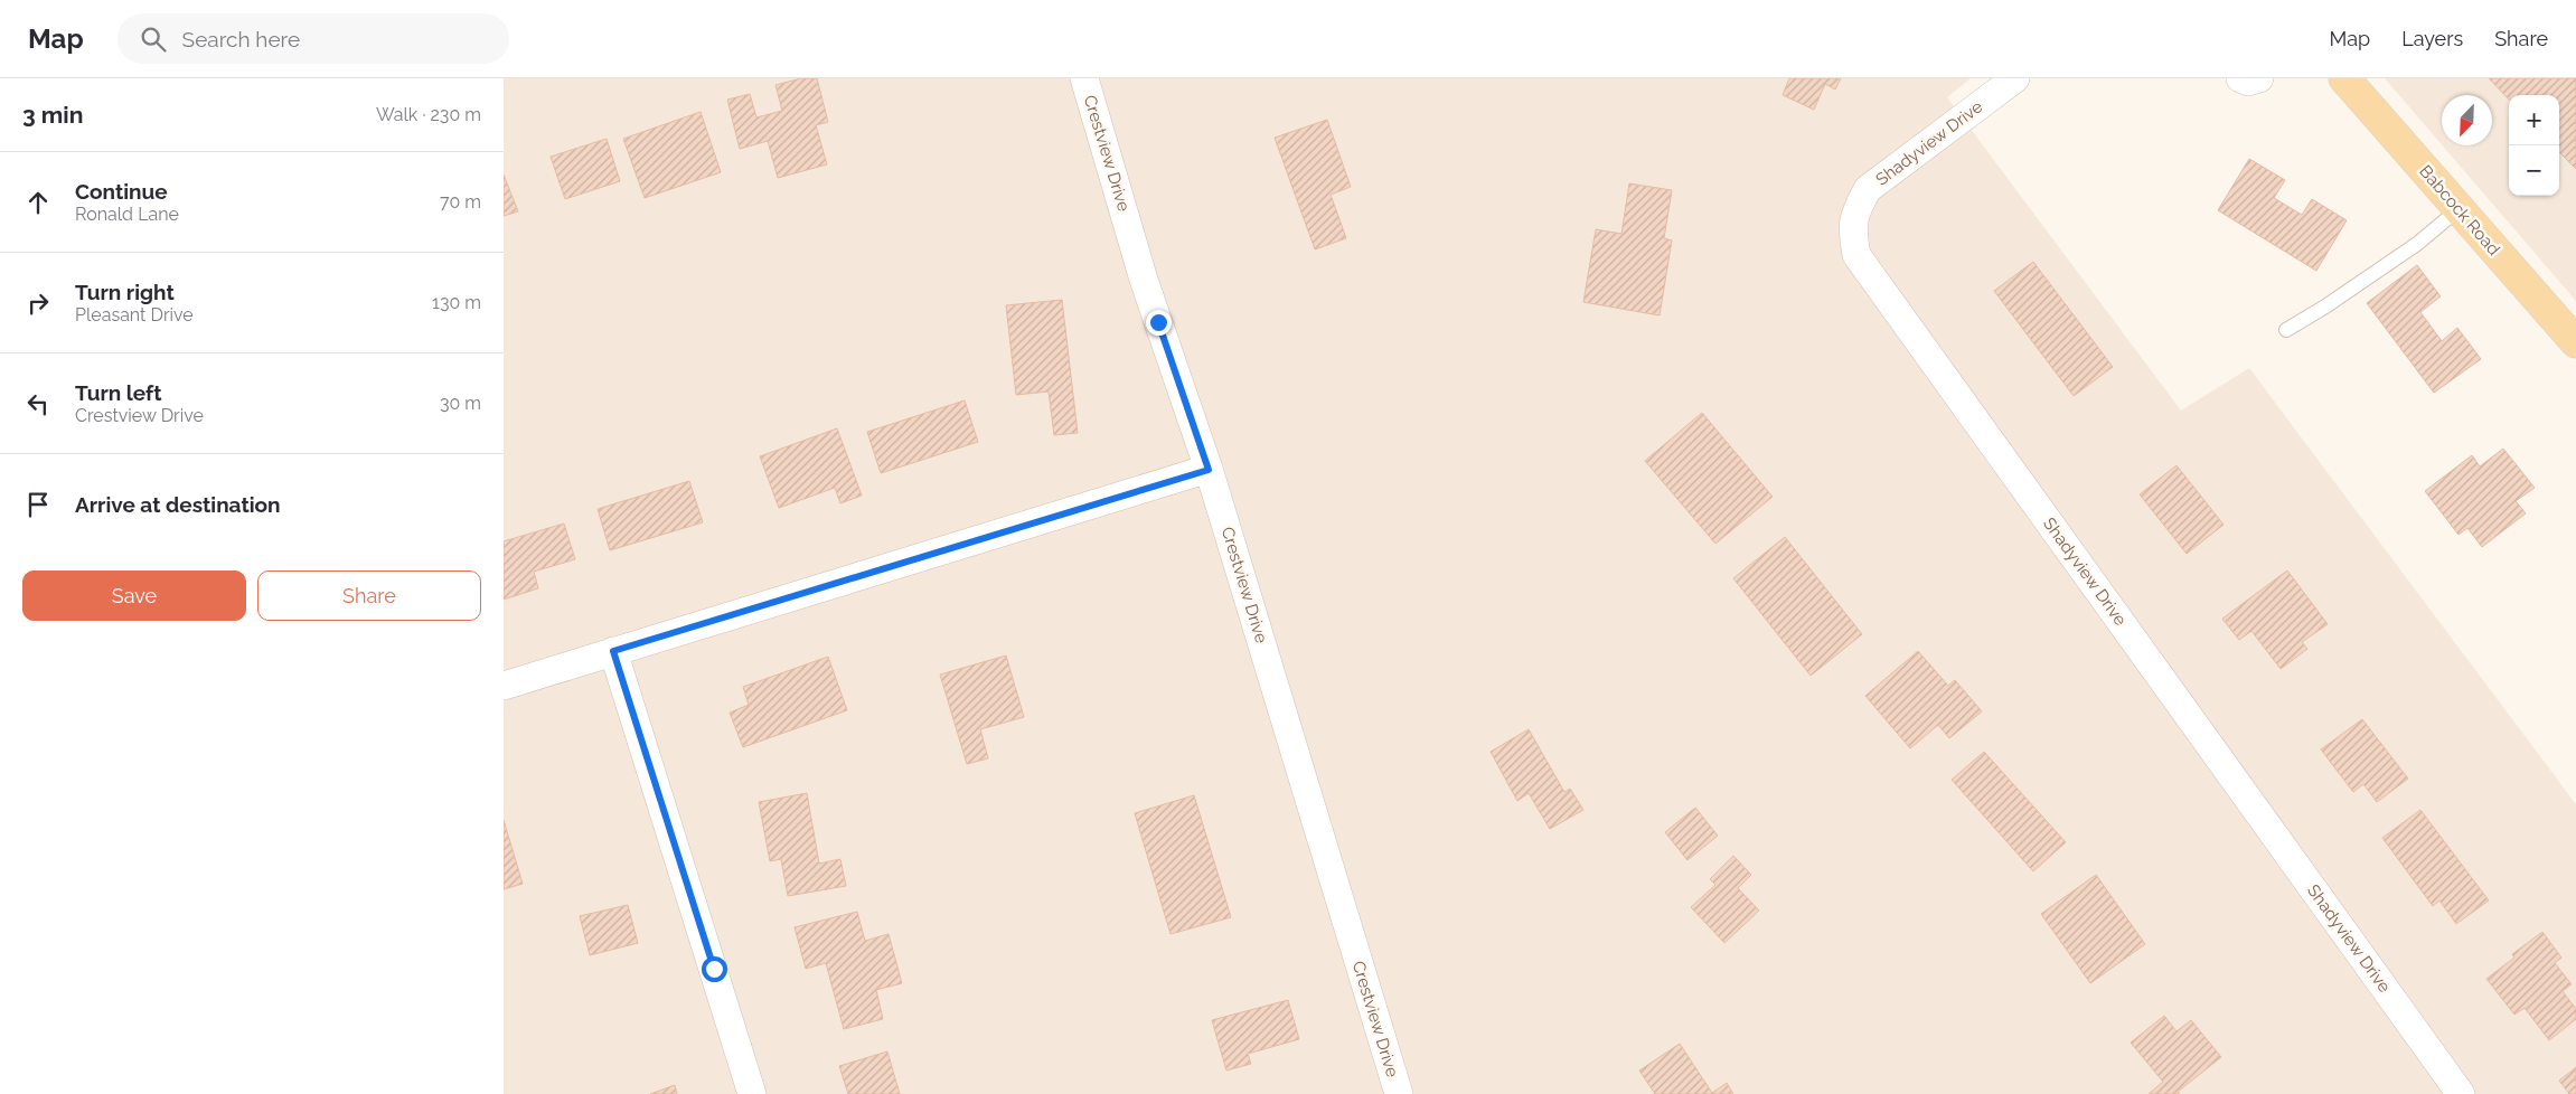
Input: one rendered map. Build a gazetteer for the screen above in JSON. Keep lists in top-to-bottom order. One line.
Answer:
{"streets":{"main road":["Babcock Road"],"street":["Shadyview Drive","Crestview Drive"]},"north":"bottom left","page":{"header":"Map","search":"Search here","nav":["Map","Layers","Share"],"heading":["3 min","Walk · 230 m"],"map_buttons":["+","−"],"list":[["Continue","Ronald Lane","70 m"],["Turn right","Pleasant Drive","130 m"],["Turn left","Crestview Drive","30 m"],"Arrive at destination"],"buttons":["Save","Share"]}}
